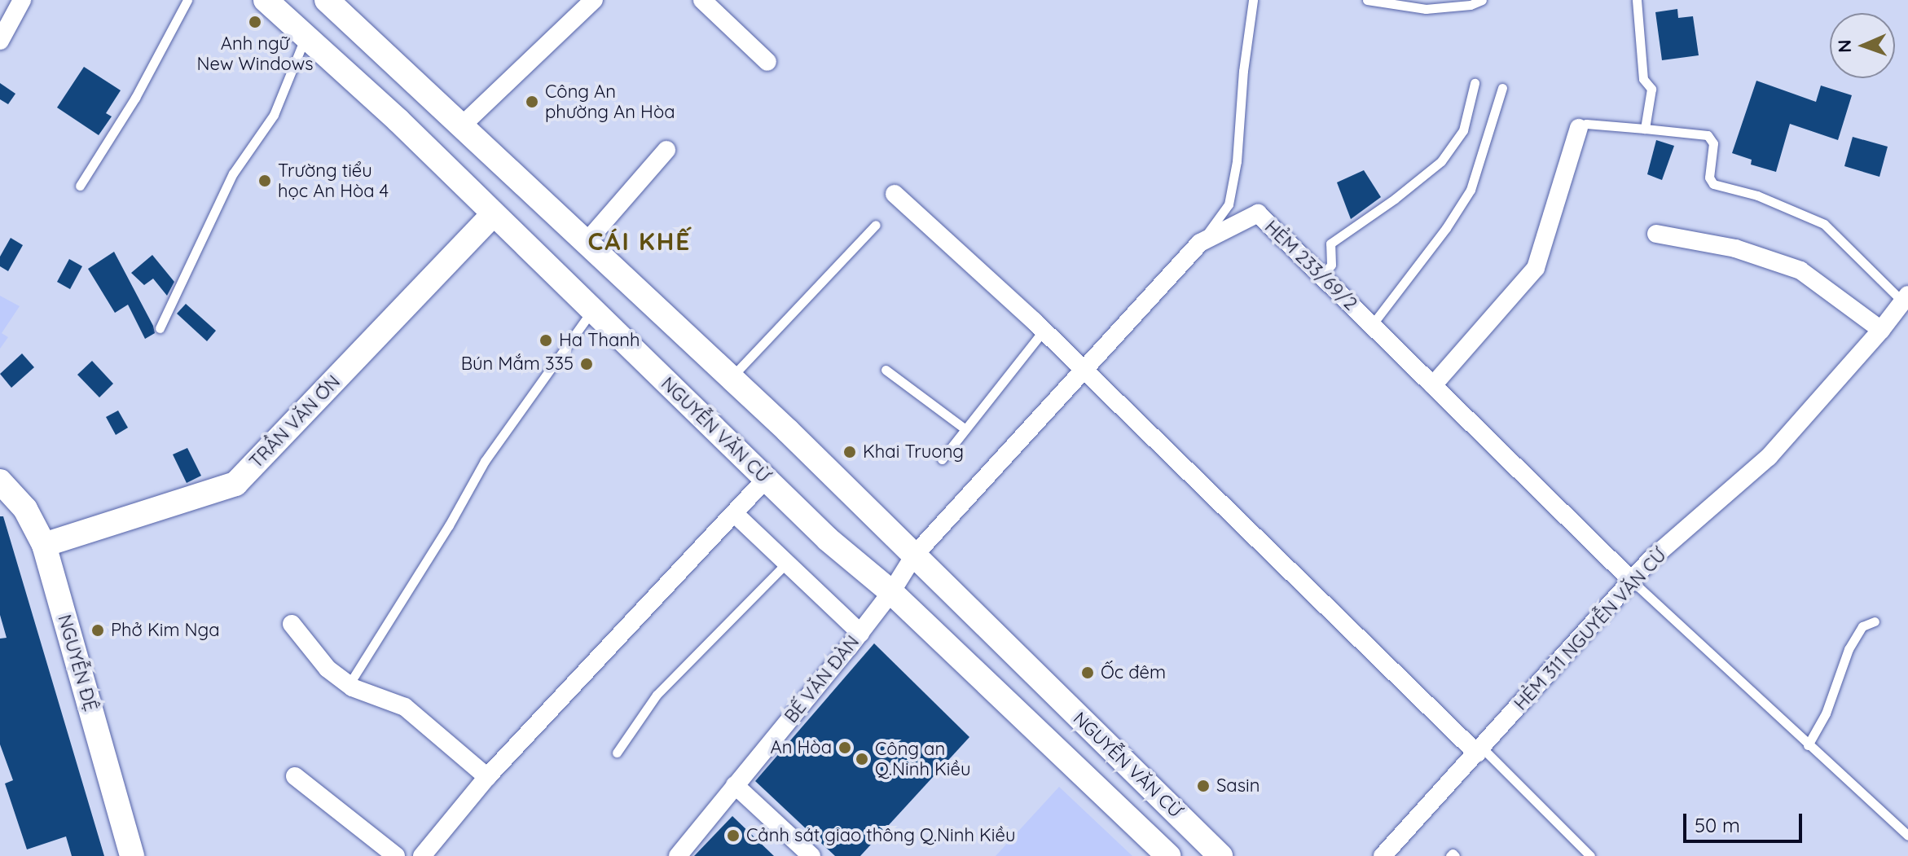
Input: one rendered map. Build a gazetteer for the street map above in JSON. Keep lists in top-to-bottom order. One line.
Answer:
{"streets":{"main road":["TRẦN VĂN ƠN","NGUYỄN VĂN CỪ","NGUYỄN ĐỆ"],"street":["HẺM 233/69/2","HẺM 311 NGUYỄN VĂN CỪ","BẾ VĂN ĐÀN"]},"crossings":[["HẺM 233/69/2","NGUYỄN VĂN CỪ"],["HẺM 233/69/2","HẺM 311 NGUYỄN VĂN CỪ"],["HẺM 233/69/2","BẾ VĂN ĐÀN"],["TRẦN VĂN ƠN","NGUYỄN VĂN CỪ"],["TRẦN VĂN ƠN","NGUYỄN ĐỆ"],["NGUYỄN VĂN CỪ","BẾ VĂN ĐÀN"]],"districts":["CÁI KHẾ"],"places":["Anh ngữ New Windows","Công An phường An Hòa","Trường tiểu học An Hòa 4","Ha Thanh","Bún Mắm 335","Khai Truong","Phở Kim Nga","Ốc đêm","An Hòa","Công an Q.Ninh Kiều","Sasin","Cảnh sát giao thông Q.Ninh Kiều"],"scale_bar":"50 m","north":"left"}
